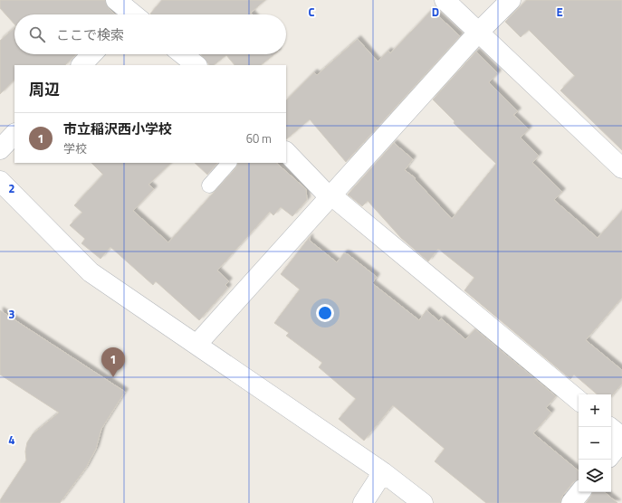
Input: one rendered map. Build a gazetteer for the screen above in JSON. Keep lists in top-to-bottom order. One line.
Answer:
{"page":{"search":"ここで検索","heading":"周辺","list":[{"mark":"1","name":"市立稲沢西小学校","note":"学校","value":"60 m"}],"pins":"1","map_buttons":["+","−"]},"grid":{"columns":["C","D","E"],"rows":["2","3","4"]}}
